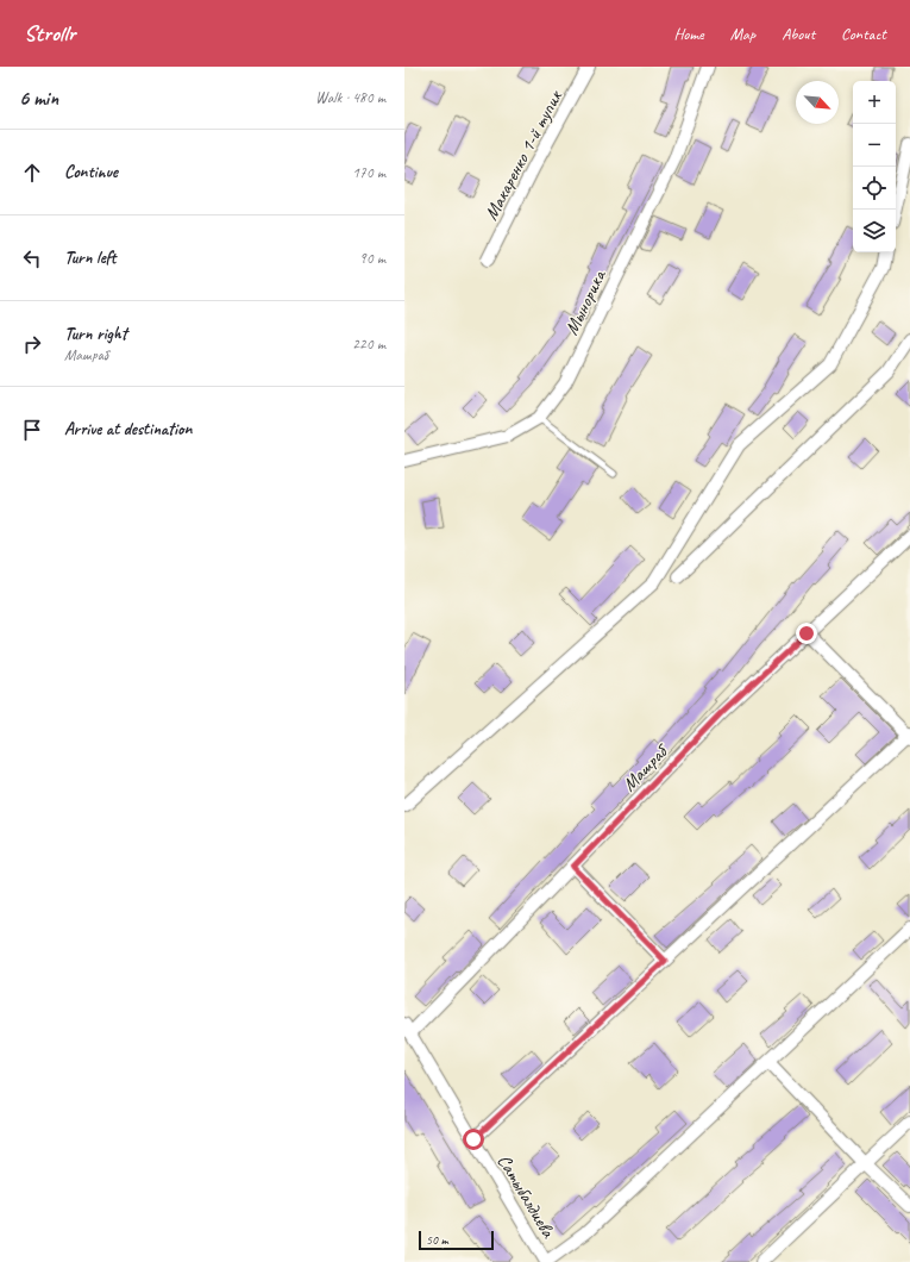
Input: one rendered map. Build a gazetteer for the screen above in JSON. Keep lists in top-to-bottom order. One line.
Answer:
{"streets":{"street":["Макаренко 1-й тупик","Мынорика","Машраб","Сатыбалдиева"]},"crossings":[["Машраб","Сатыбалдиева"]],"scale_bar":"50 m","north":"bottom right","page":{"header":"Strollr","nav":["Home","Map","About","Contact"],"heading":["6 min","Walk · 480 m"],"map_buttons":["+","−"],"list":[["Continue","170 m"],["Turn left","90 m"],["Turn right","Машраб","220 m"],"Arrive at destination"],"scale":"50 m"}}
